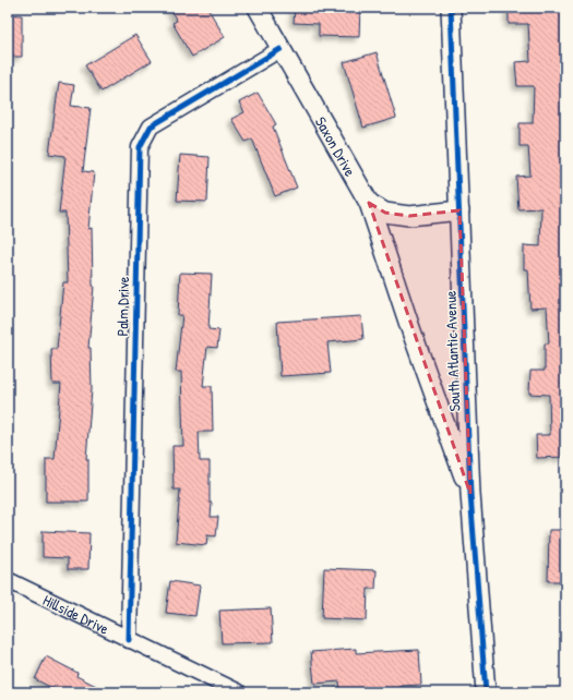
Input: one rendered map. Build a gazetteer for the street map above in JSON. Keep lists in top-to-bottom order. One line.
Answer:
{"streets":{"street":["Saxon Drive","Palm Drive","South Atlantic Avenue","Hillside Drive"]},"crossings":[["Saxon Drive","Palm Drive"],["Saxon Drive","South Atlantic Avenue"],["Palm Drive","Hillside Drive"]]}
